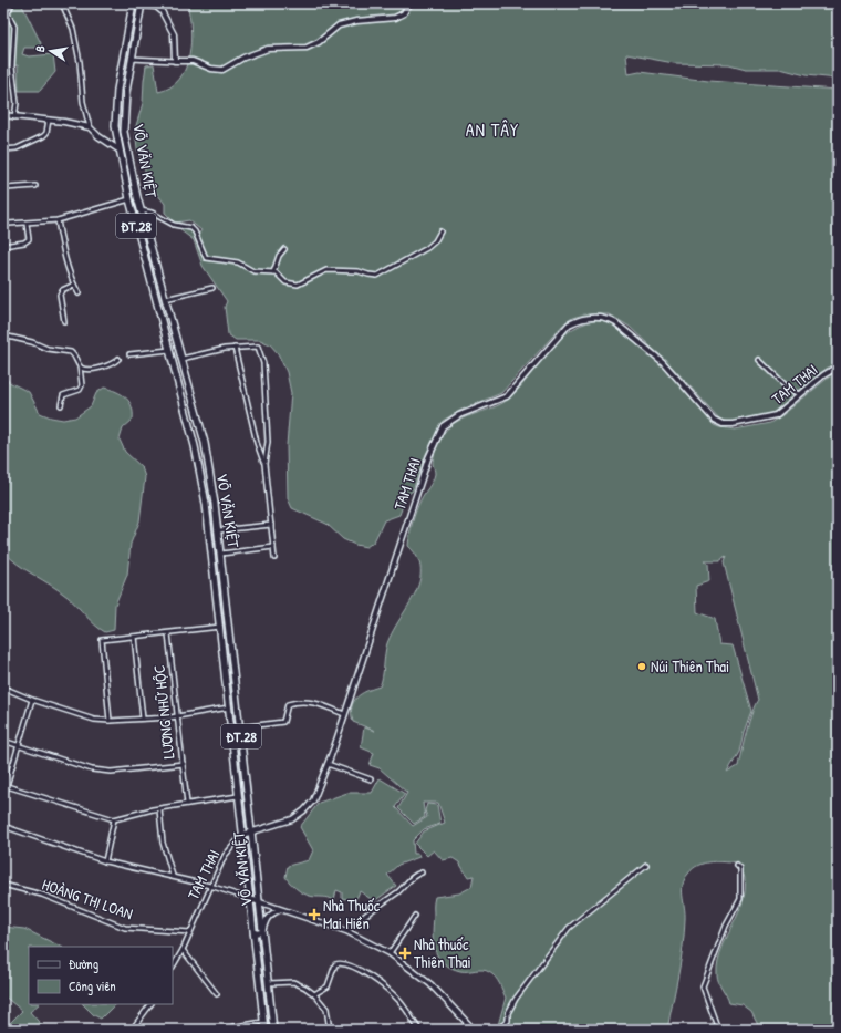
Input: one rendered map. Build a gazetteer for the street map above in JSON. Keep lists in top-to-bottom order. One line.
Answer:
{"streets":{"main road":["VÕ VĂN KIỆT","ĐT.28"],"street":["TAM THAI","LƯƠNG NHỮ HỘC","HOÀNG THỊ LOAN"]},"crossings":[["VÕ VĂN KIỆT","TAM THAI"],["TAM THAI","HOÀNG THỊ LOAN"]],"districts":["AN TÂY"],"places":{"other":["Núi Thiên Thai"],"health":["Nhà Thuốc Mai Hiền","Nhà thuốc Thiên Thai"]},"legend":["Đường","Công viên"],"north":"left"}
